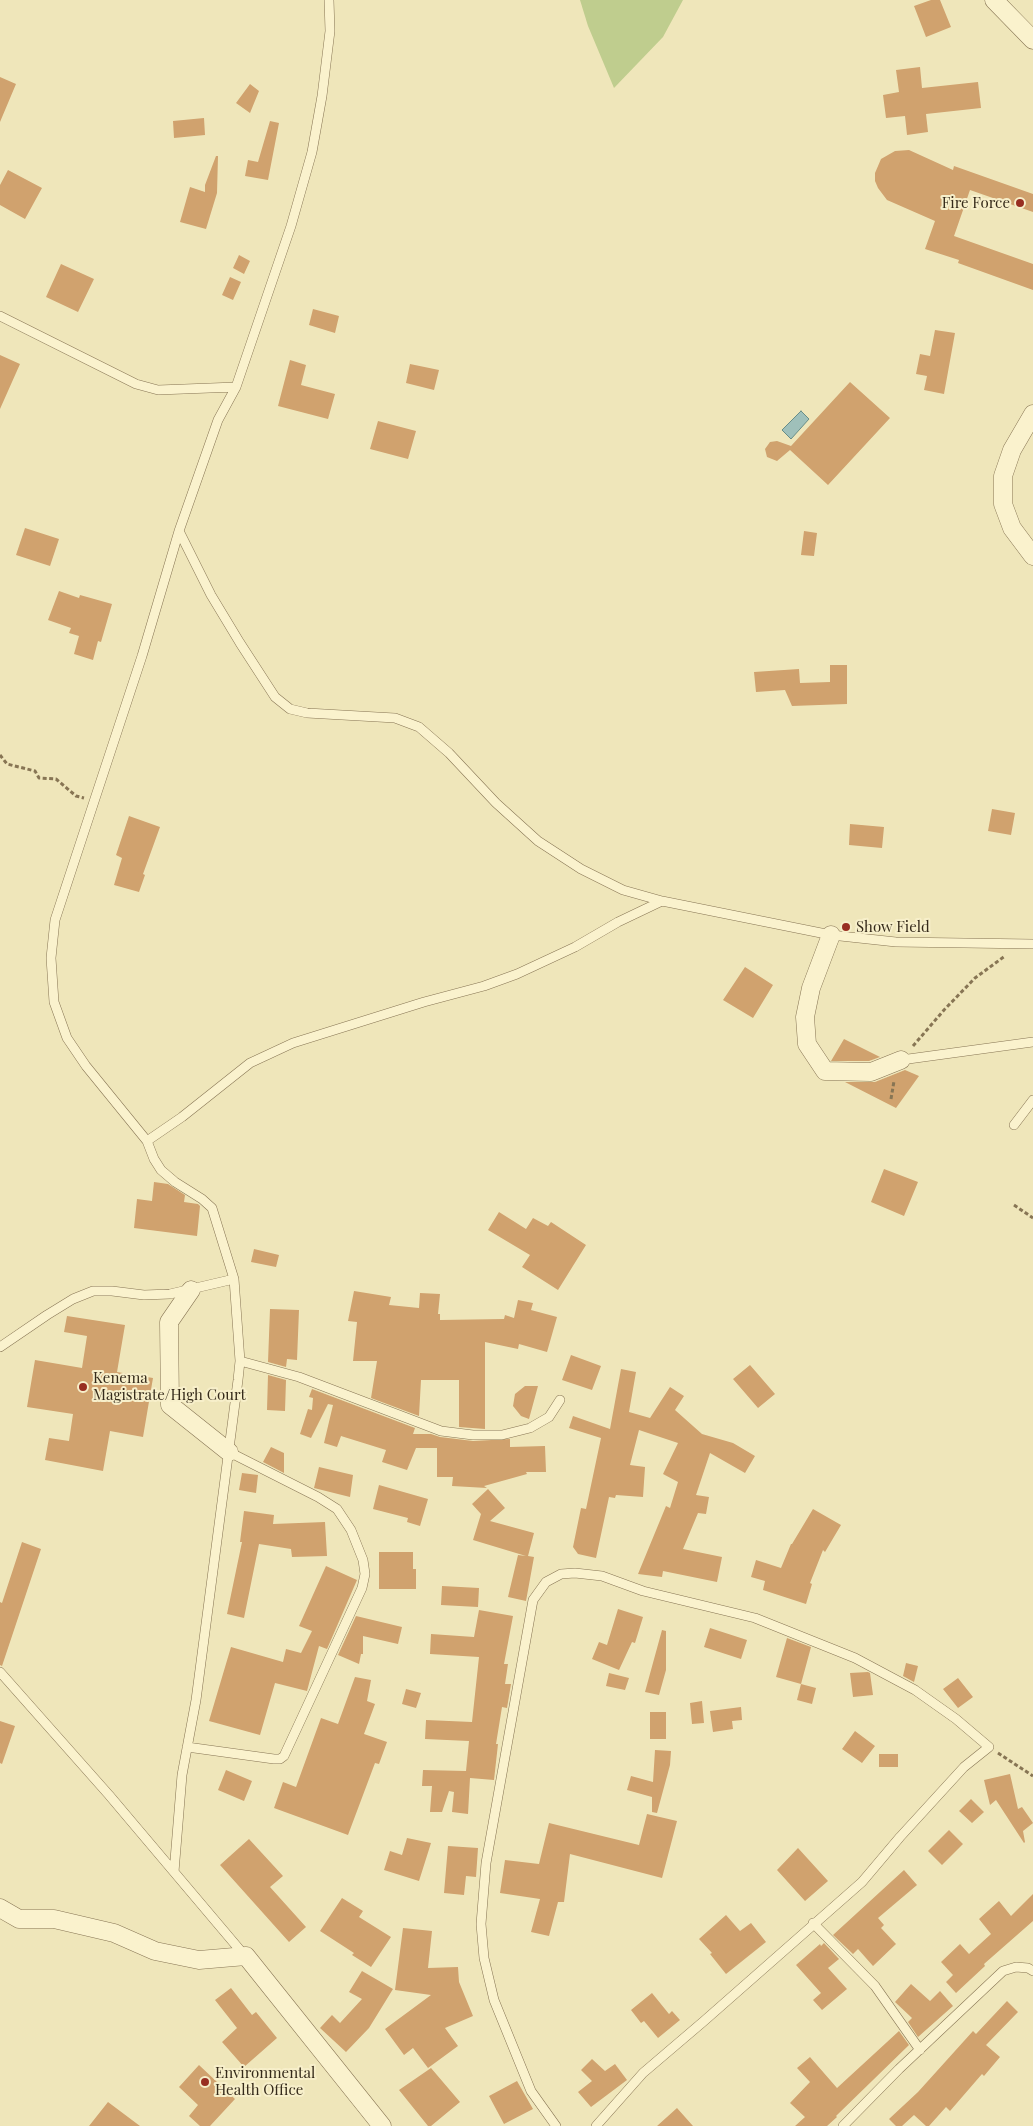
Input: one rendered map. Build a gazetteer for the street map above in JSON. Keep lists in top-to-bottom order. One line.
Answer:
{"places":["Fire Force","Show Field","Kenema Magistrate/High Court","Environmental Health Office"]}
